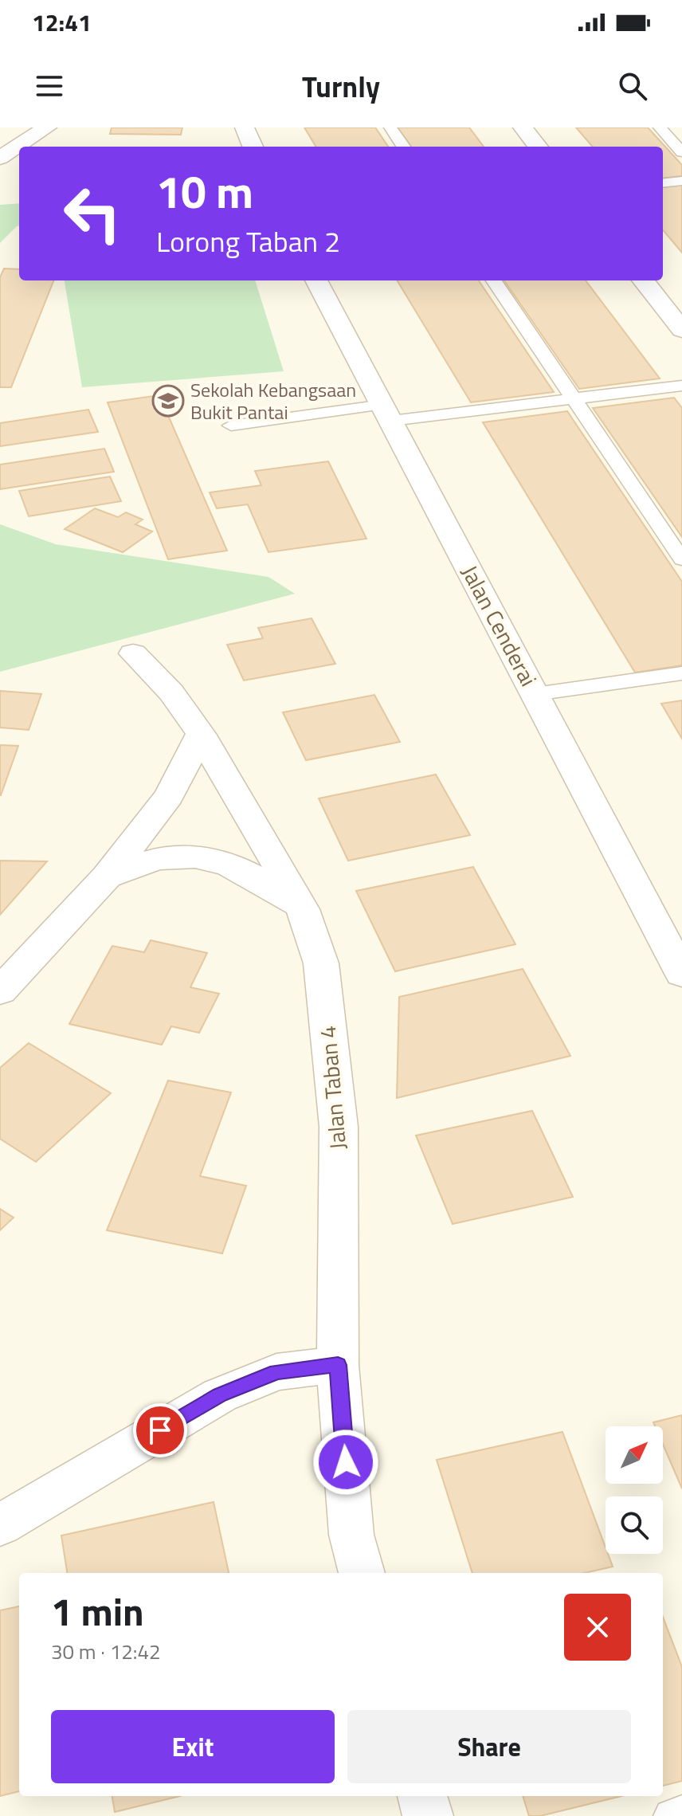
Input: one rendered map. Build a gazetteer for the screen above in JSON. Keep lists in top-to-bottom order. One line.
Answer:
{"streets":{"street":["Jalan Cenderai","Jalan Taban 4"]},"places":{"school or university":["Sekolah Kebangsaan Bukit Pantai"]},"north":"top right","page":{"status":"12:41","header":"Turnly","turn":["10 m","Lorong Taban 2"],"heading":["1 min","30 m · 12:42"],"buttons":["Exit","Share"]}}
